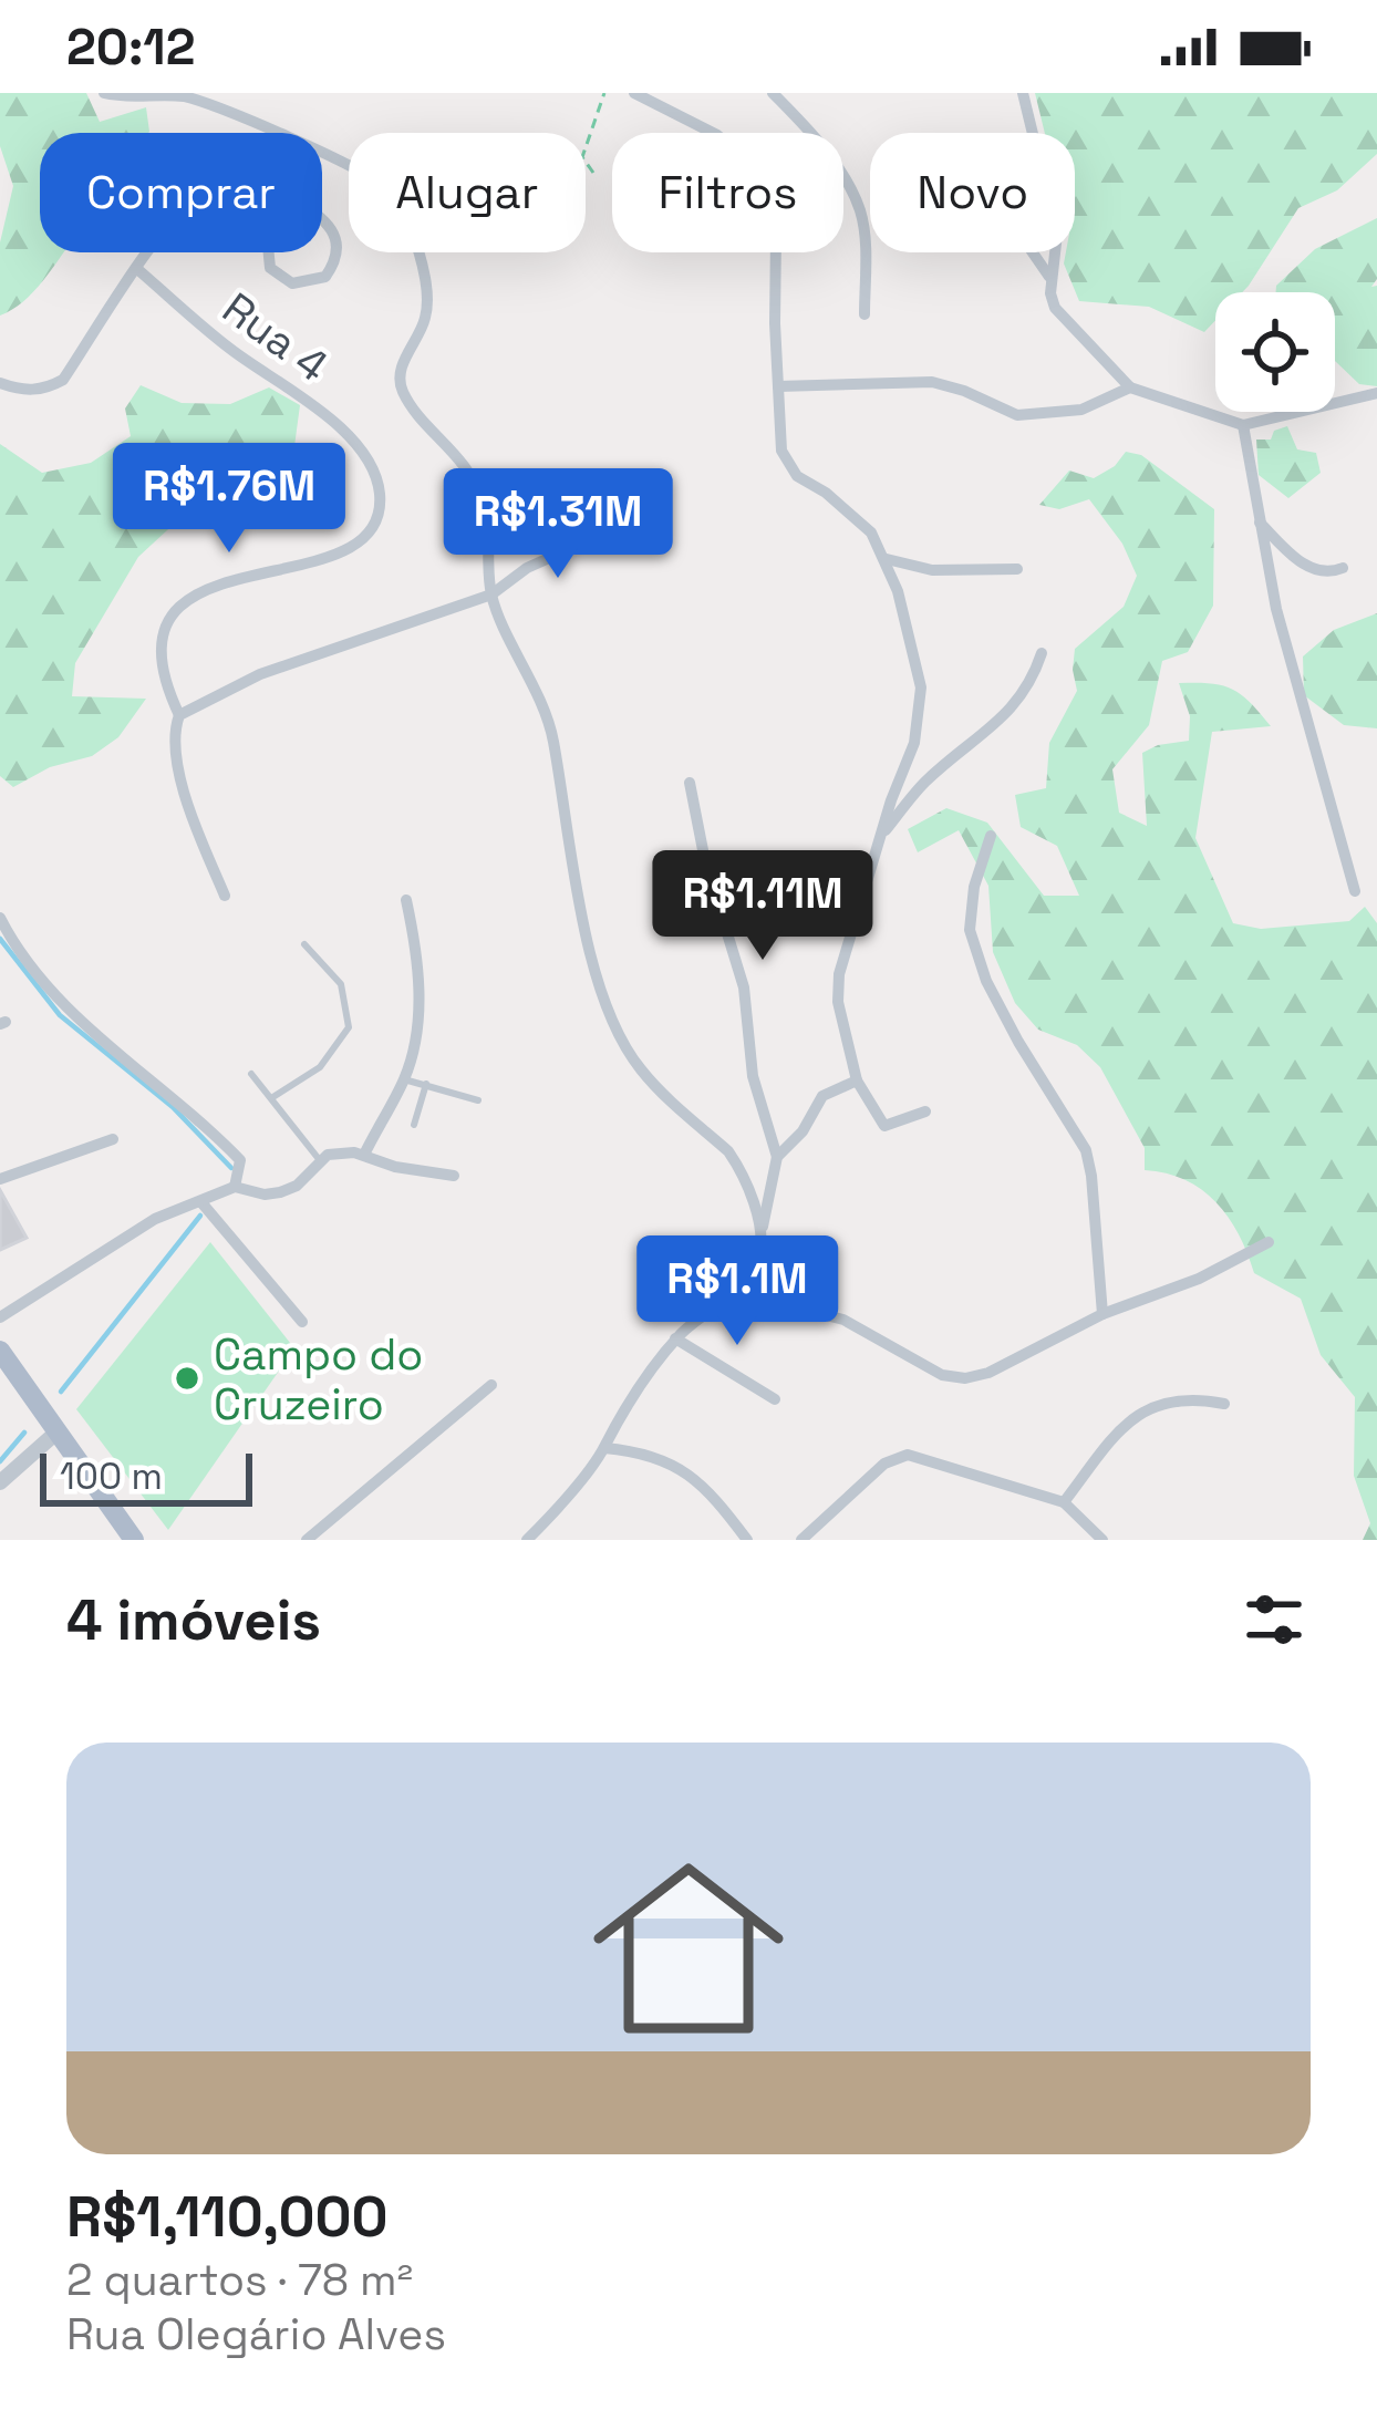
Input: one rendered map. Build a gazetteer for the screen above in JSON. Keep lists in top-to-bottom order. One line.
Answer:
{"streets":{"street":["Rua 4"]},"places":["Campo do Cruzeiro"],"scale_bar":"100 m","page":{"status":"20:12","chip":["Comprar","Alugar","Filtros","Novo"],"price":["R$1.76M","R$1.31M","R$1.11M","R$1.1M"],"scale":"100 m","heading":"4 imóveis","list":[{"name":"R$1,110,000","note":"2 quartos · 78 m² · Rua Olegário Alves"}]}}
